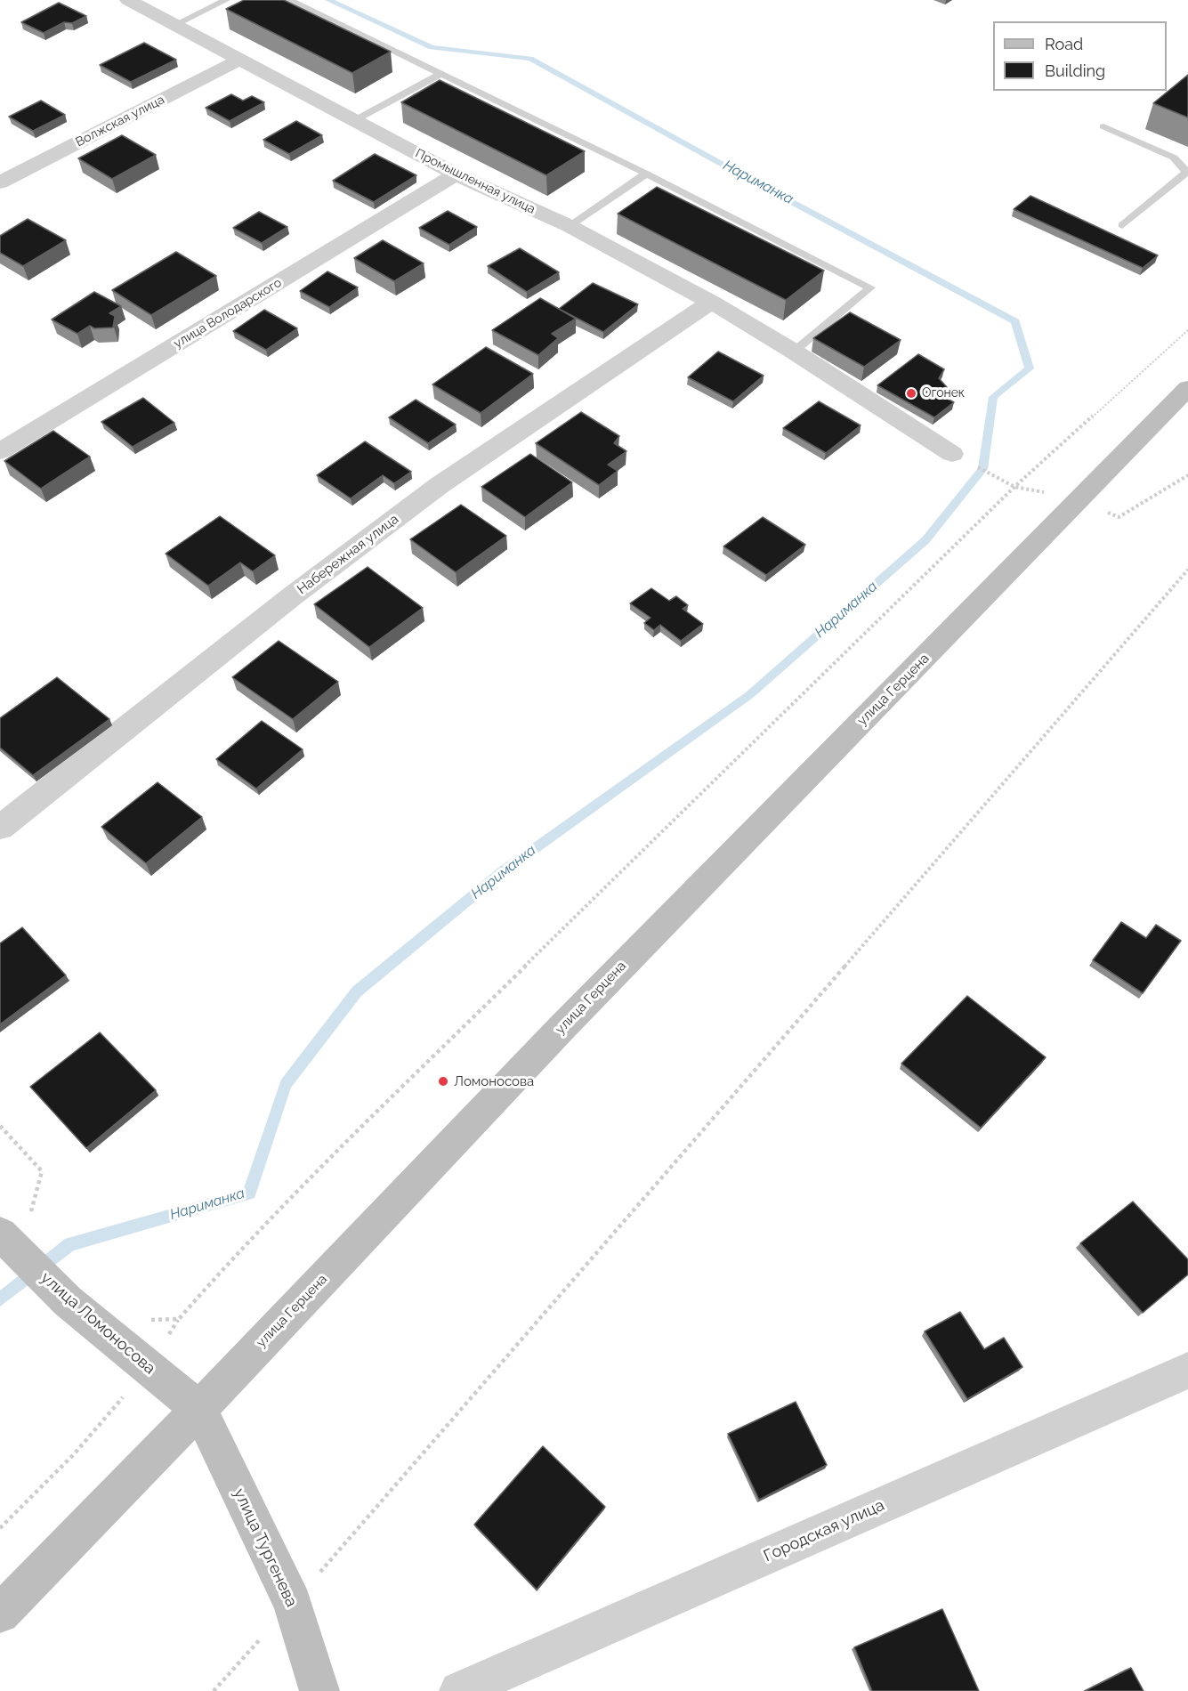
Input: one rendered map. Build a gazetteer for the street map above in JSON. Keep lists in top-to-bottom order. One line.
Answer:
{"streets":{"main road":["улица Герцена","улица Ломоносова","улица Тургенева"],"street":["Волжская улица","Промышленная улица","улица Володарского","Набережная улица","Городская улица"]},"crossings":[["Волжская улица","Промышленная улица"],["Промышленная улица","улица Володарского"],["Промышленная улица","Набережная улица"],["улица Герцена","улица Ломоносова"],["улица Герцена","улица Тургенева"],["улица Ломоносова","улица Тургенева"]],"water":["Нариманка"],"places":["Огонек","Ломоносова"],"legend":["Road","Building"]}
